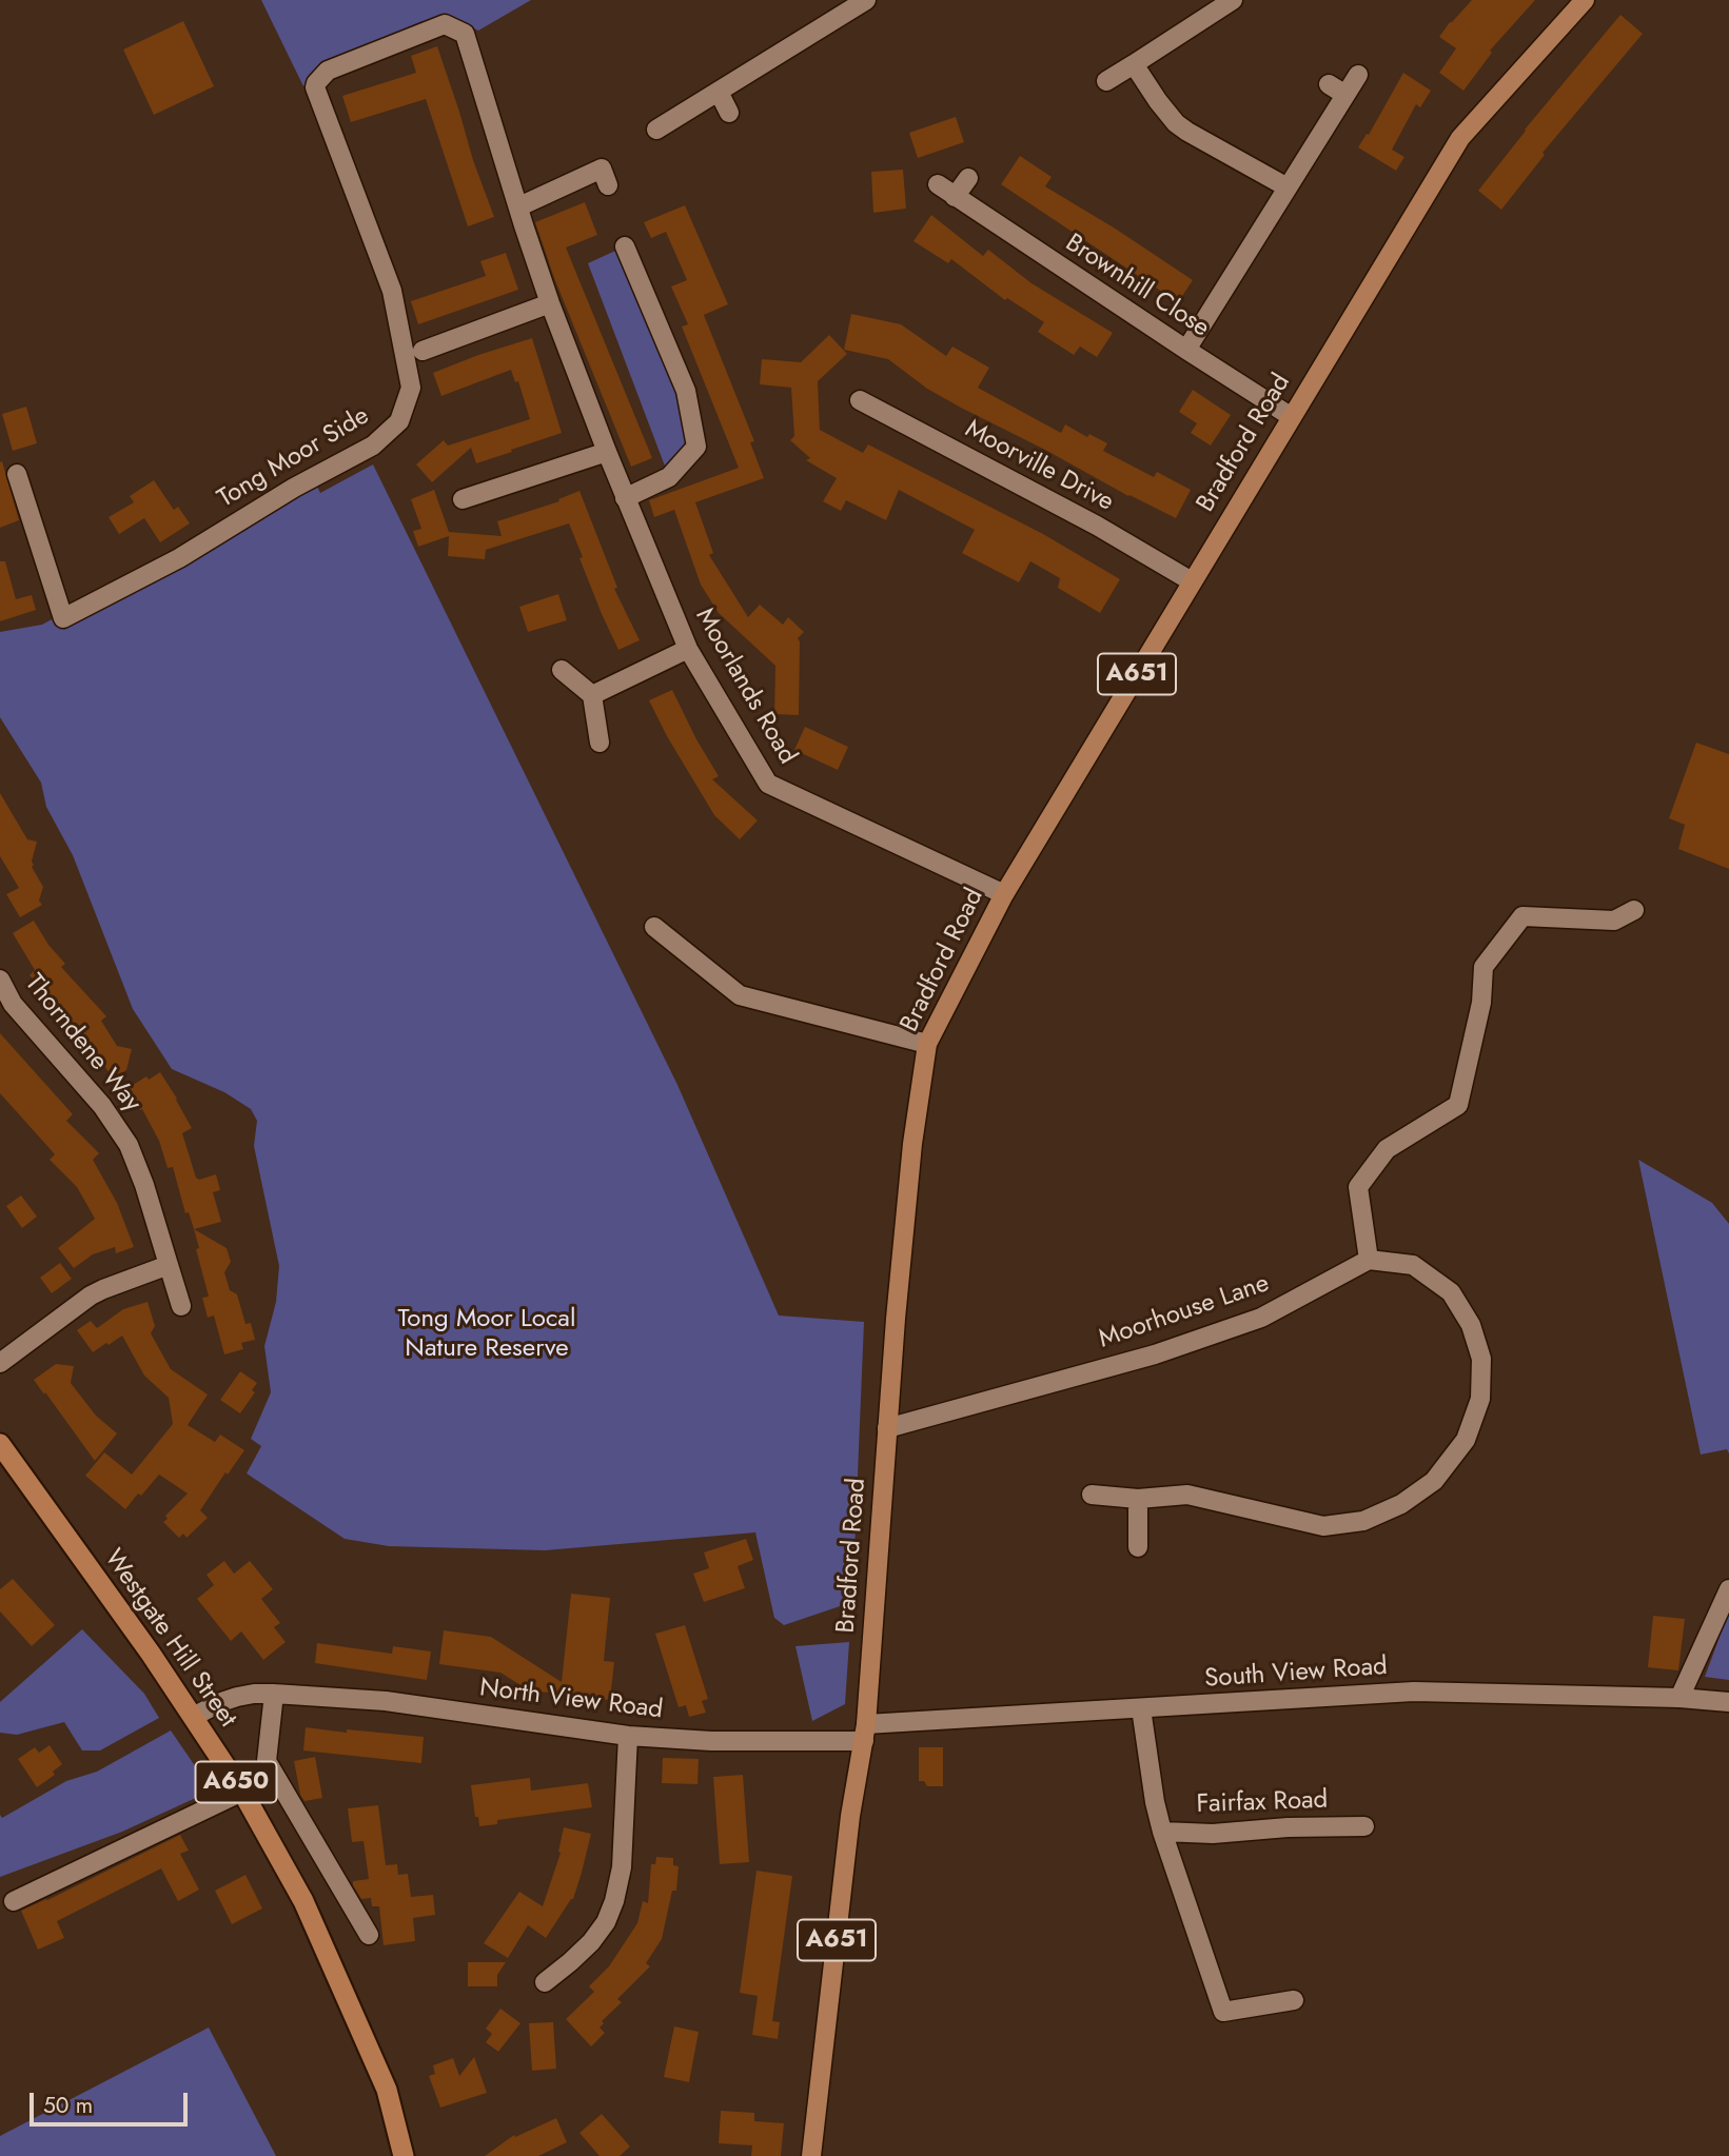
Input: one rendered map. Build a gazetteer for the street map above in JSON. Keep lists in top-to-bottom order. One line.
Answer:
{"streets":{"highway":["Westgate Hill Street","A650"],"main road":["Bradford Road","A651"],"street":["Brownhill Close","Tong Moor Side","Moorville Drive","Moorlands Road","Thorndene Way","Moorhouse Lane","South View Road","North View Road","Fairfax Road"]},"crossings":[["Brownhill Close","Bradford Road"],["Bradford Road","Moorville Drive"],["Bradford Road","Moorlands Road"],["Bradford Road","Moorhouse Lane"],["Bradford Road","South View Road"],["Bradford Road","North View Road"],["Tong Moor Side","Moorlands Road"],["Westgate Hill Street","North View Road"],["South View Road","North View Road"]],"parks":["Tong Moor Local Nature Reserve"],"scale_bar":"50 m"}
